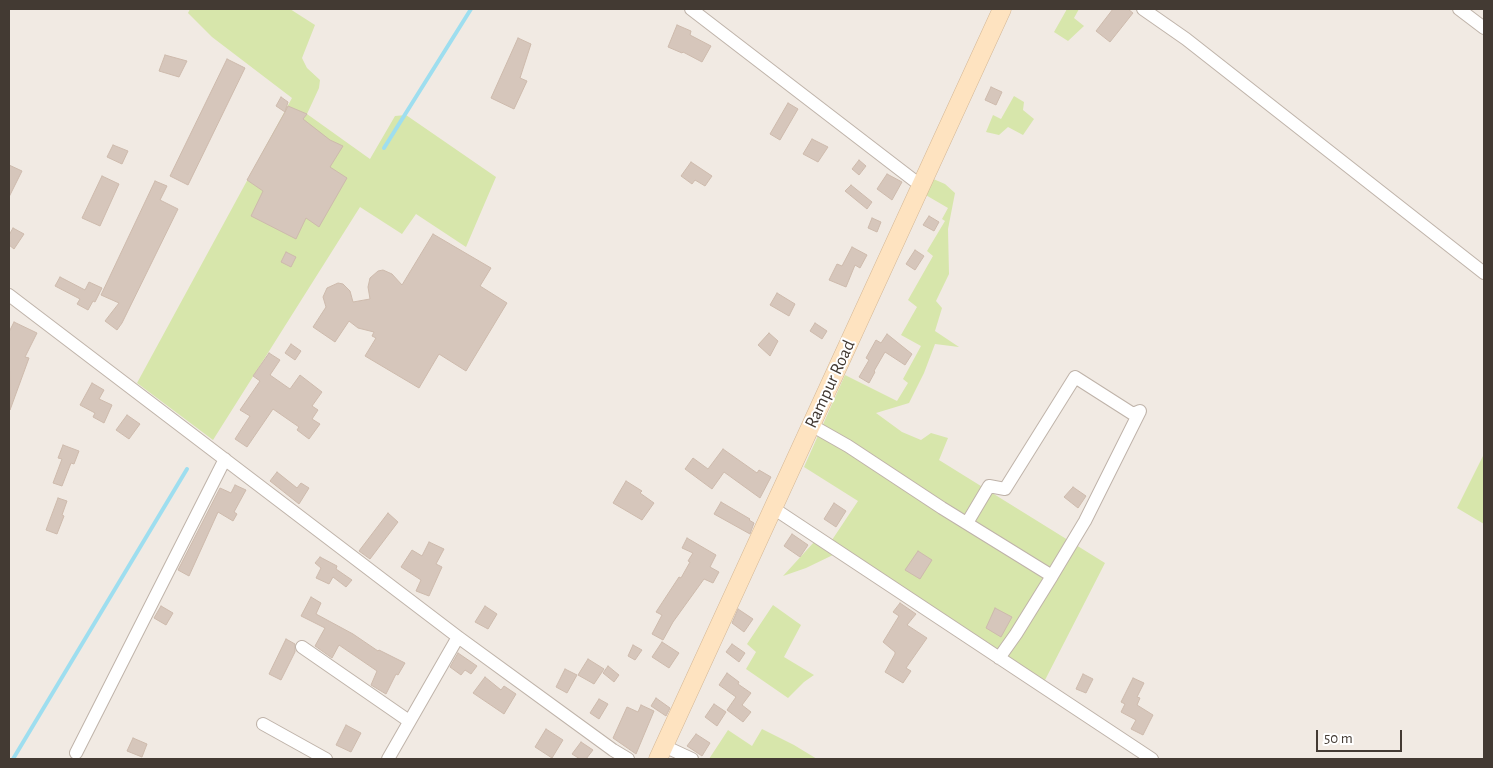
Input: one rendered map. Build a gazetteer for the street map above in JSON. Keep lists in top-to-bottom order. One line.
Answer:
{"streets":{"main road":["Rampur Road"]},"scale_bar":"50 m"}
